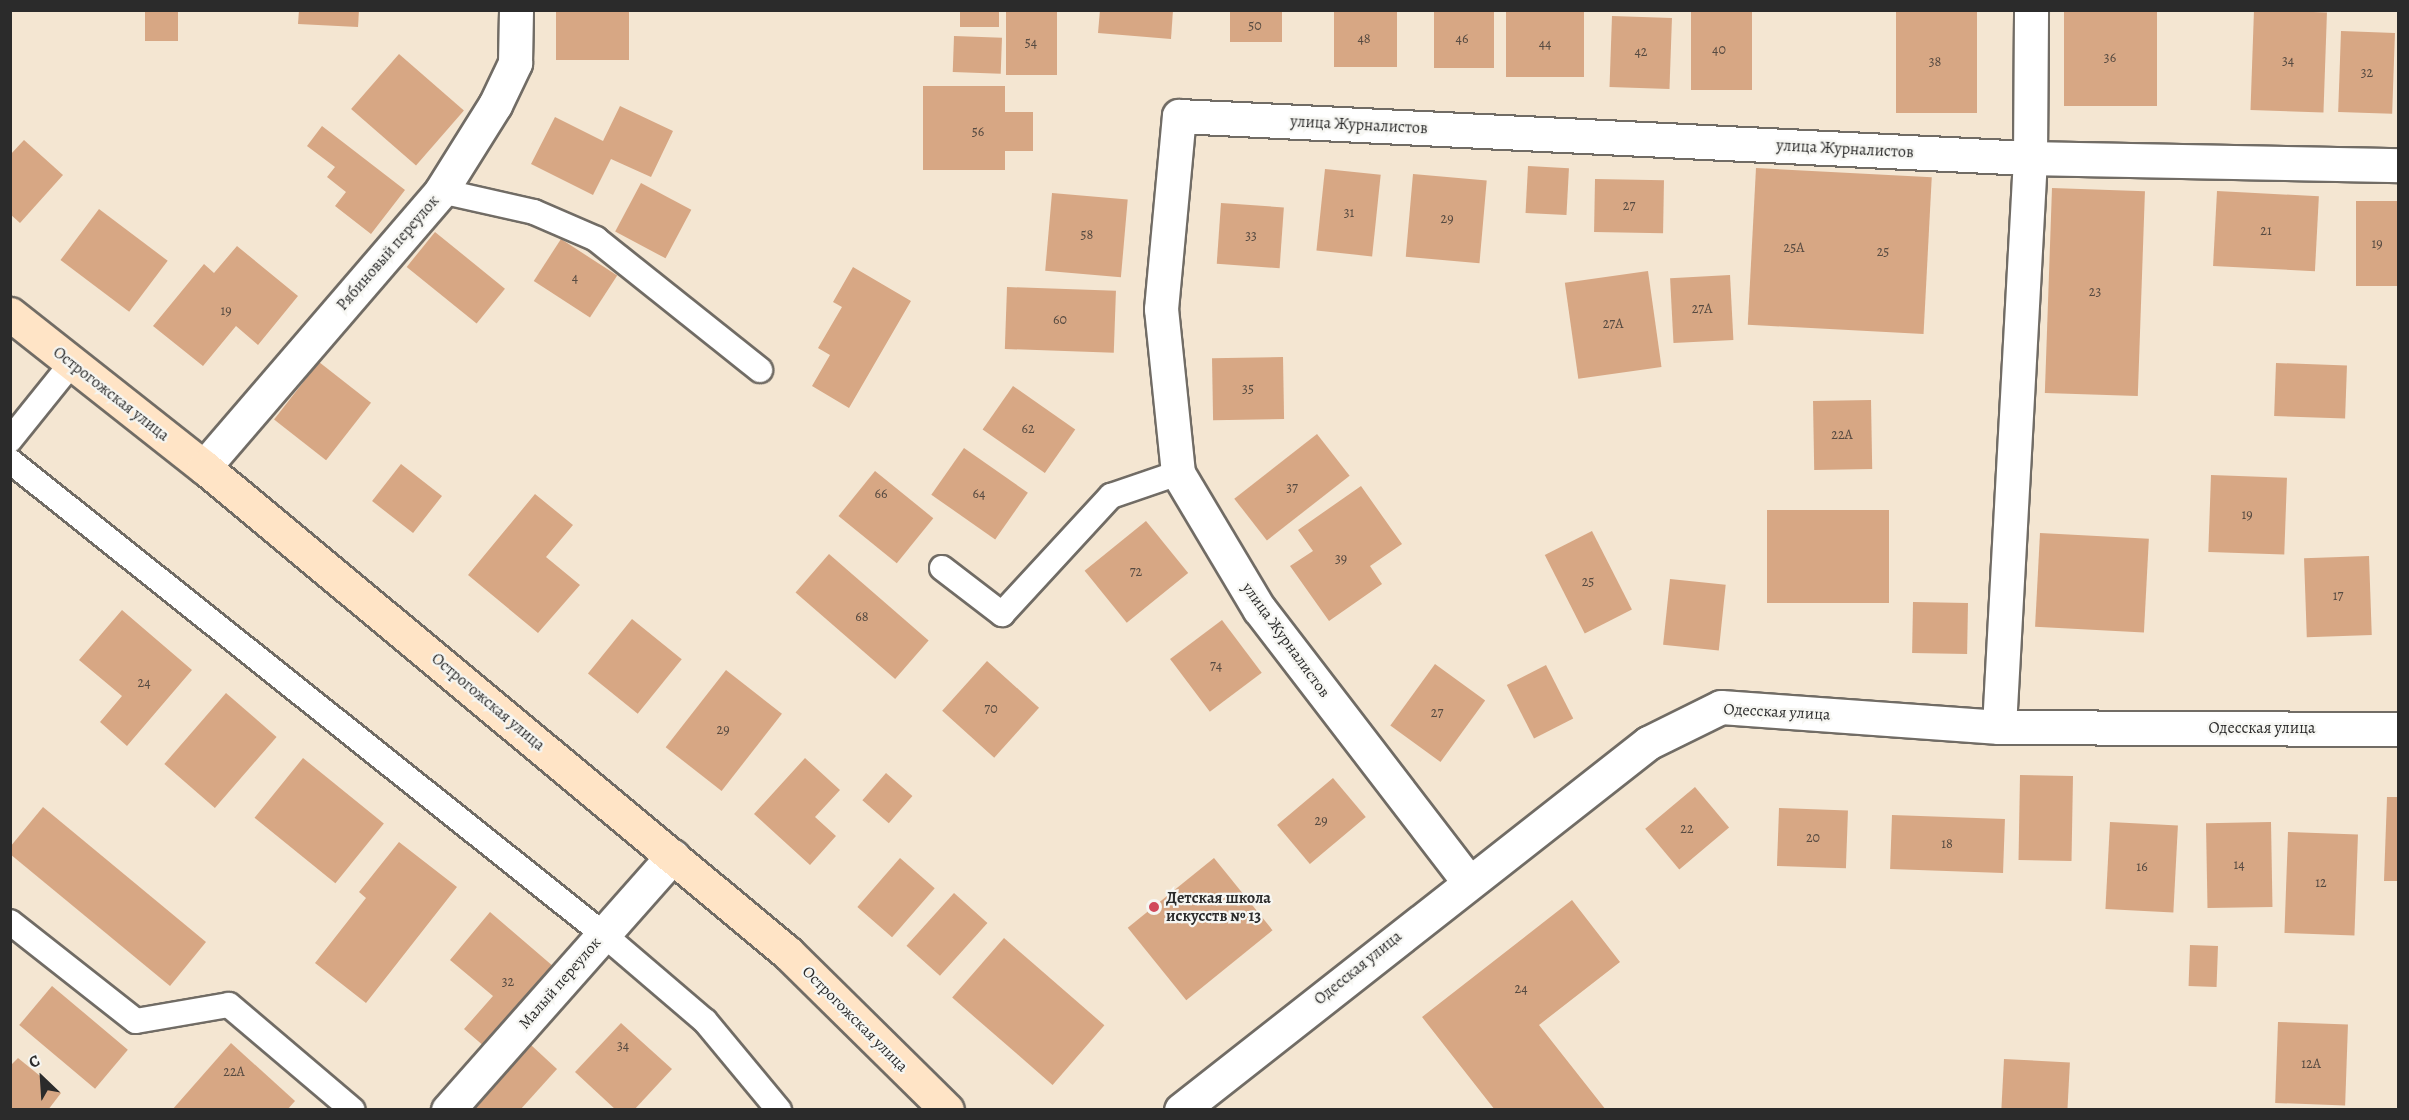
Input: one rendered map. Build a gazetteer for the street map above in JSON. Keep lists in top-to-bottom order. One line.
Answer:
{"streets":{"street":["улица Журналистов","Рябиновый переулок","Острогожская улица","Одесская улица","Малый переулок"]},"crossings":[["улица Журналистов","Одесская улица"],["Рябиновый переулок","Острогожская улица"],["Острогожская улица","Малый переулок"]],"places":["Детская школа искусств № 13"],"house_numbers":["50","48","46","54","44","40","42","36","34","38","32","56","27","31","29","21","58","33","19","25А","25","4","23","27А","19","60","27А","35","62","22А","37","66","64","19","39","72","25","17","68","74","24","70","27","29","29","22","20","18","14","16","12","32","24","34","12А","22А"],"north":"top left"}
